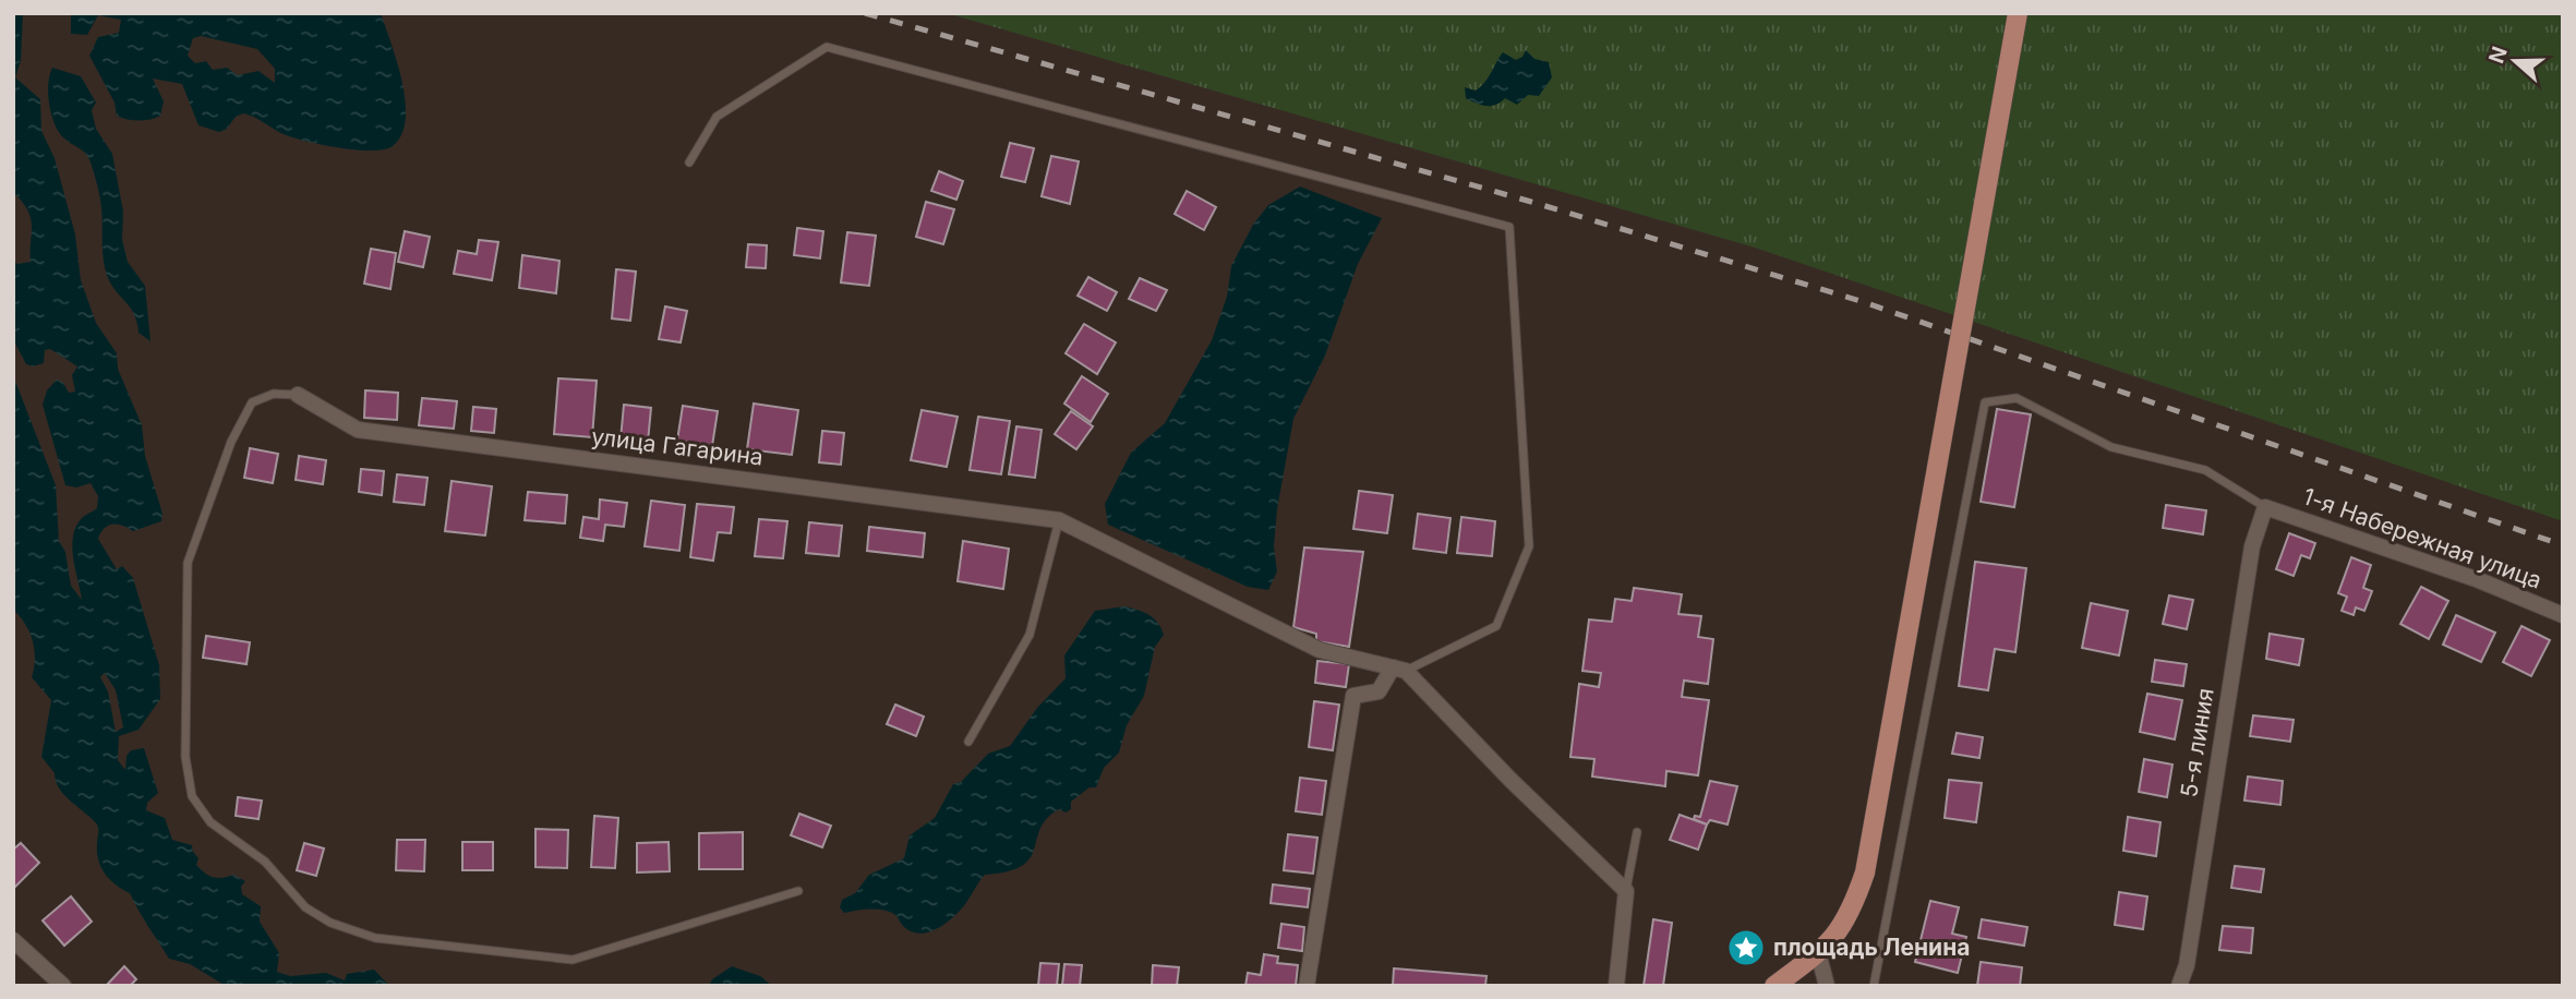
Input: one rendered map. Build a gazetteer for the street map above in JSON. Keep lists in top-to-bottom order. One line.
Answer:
{"streets":{"street":["улица Гагарина","1-я Набережная улица","5-я линия"]},"crossings":[["1-я Набережная улица","5-я линия"]],"places":{"place":["площадь Ленина"]},"north":"left"}
